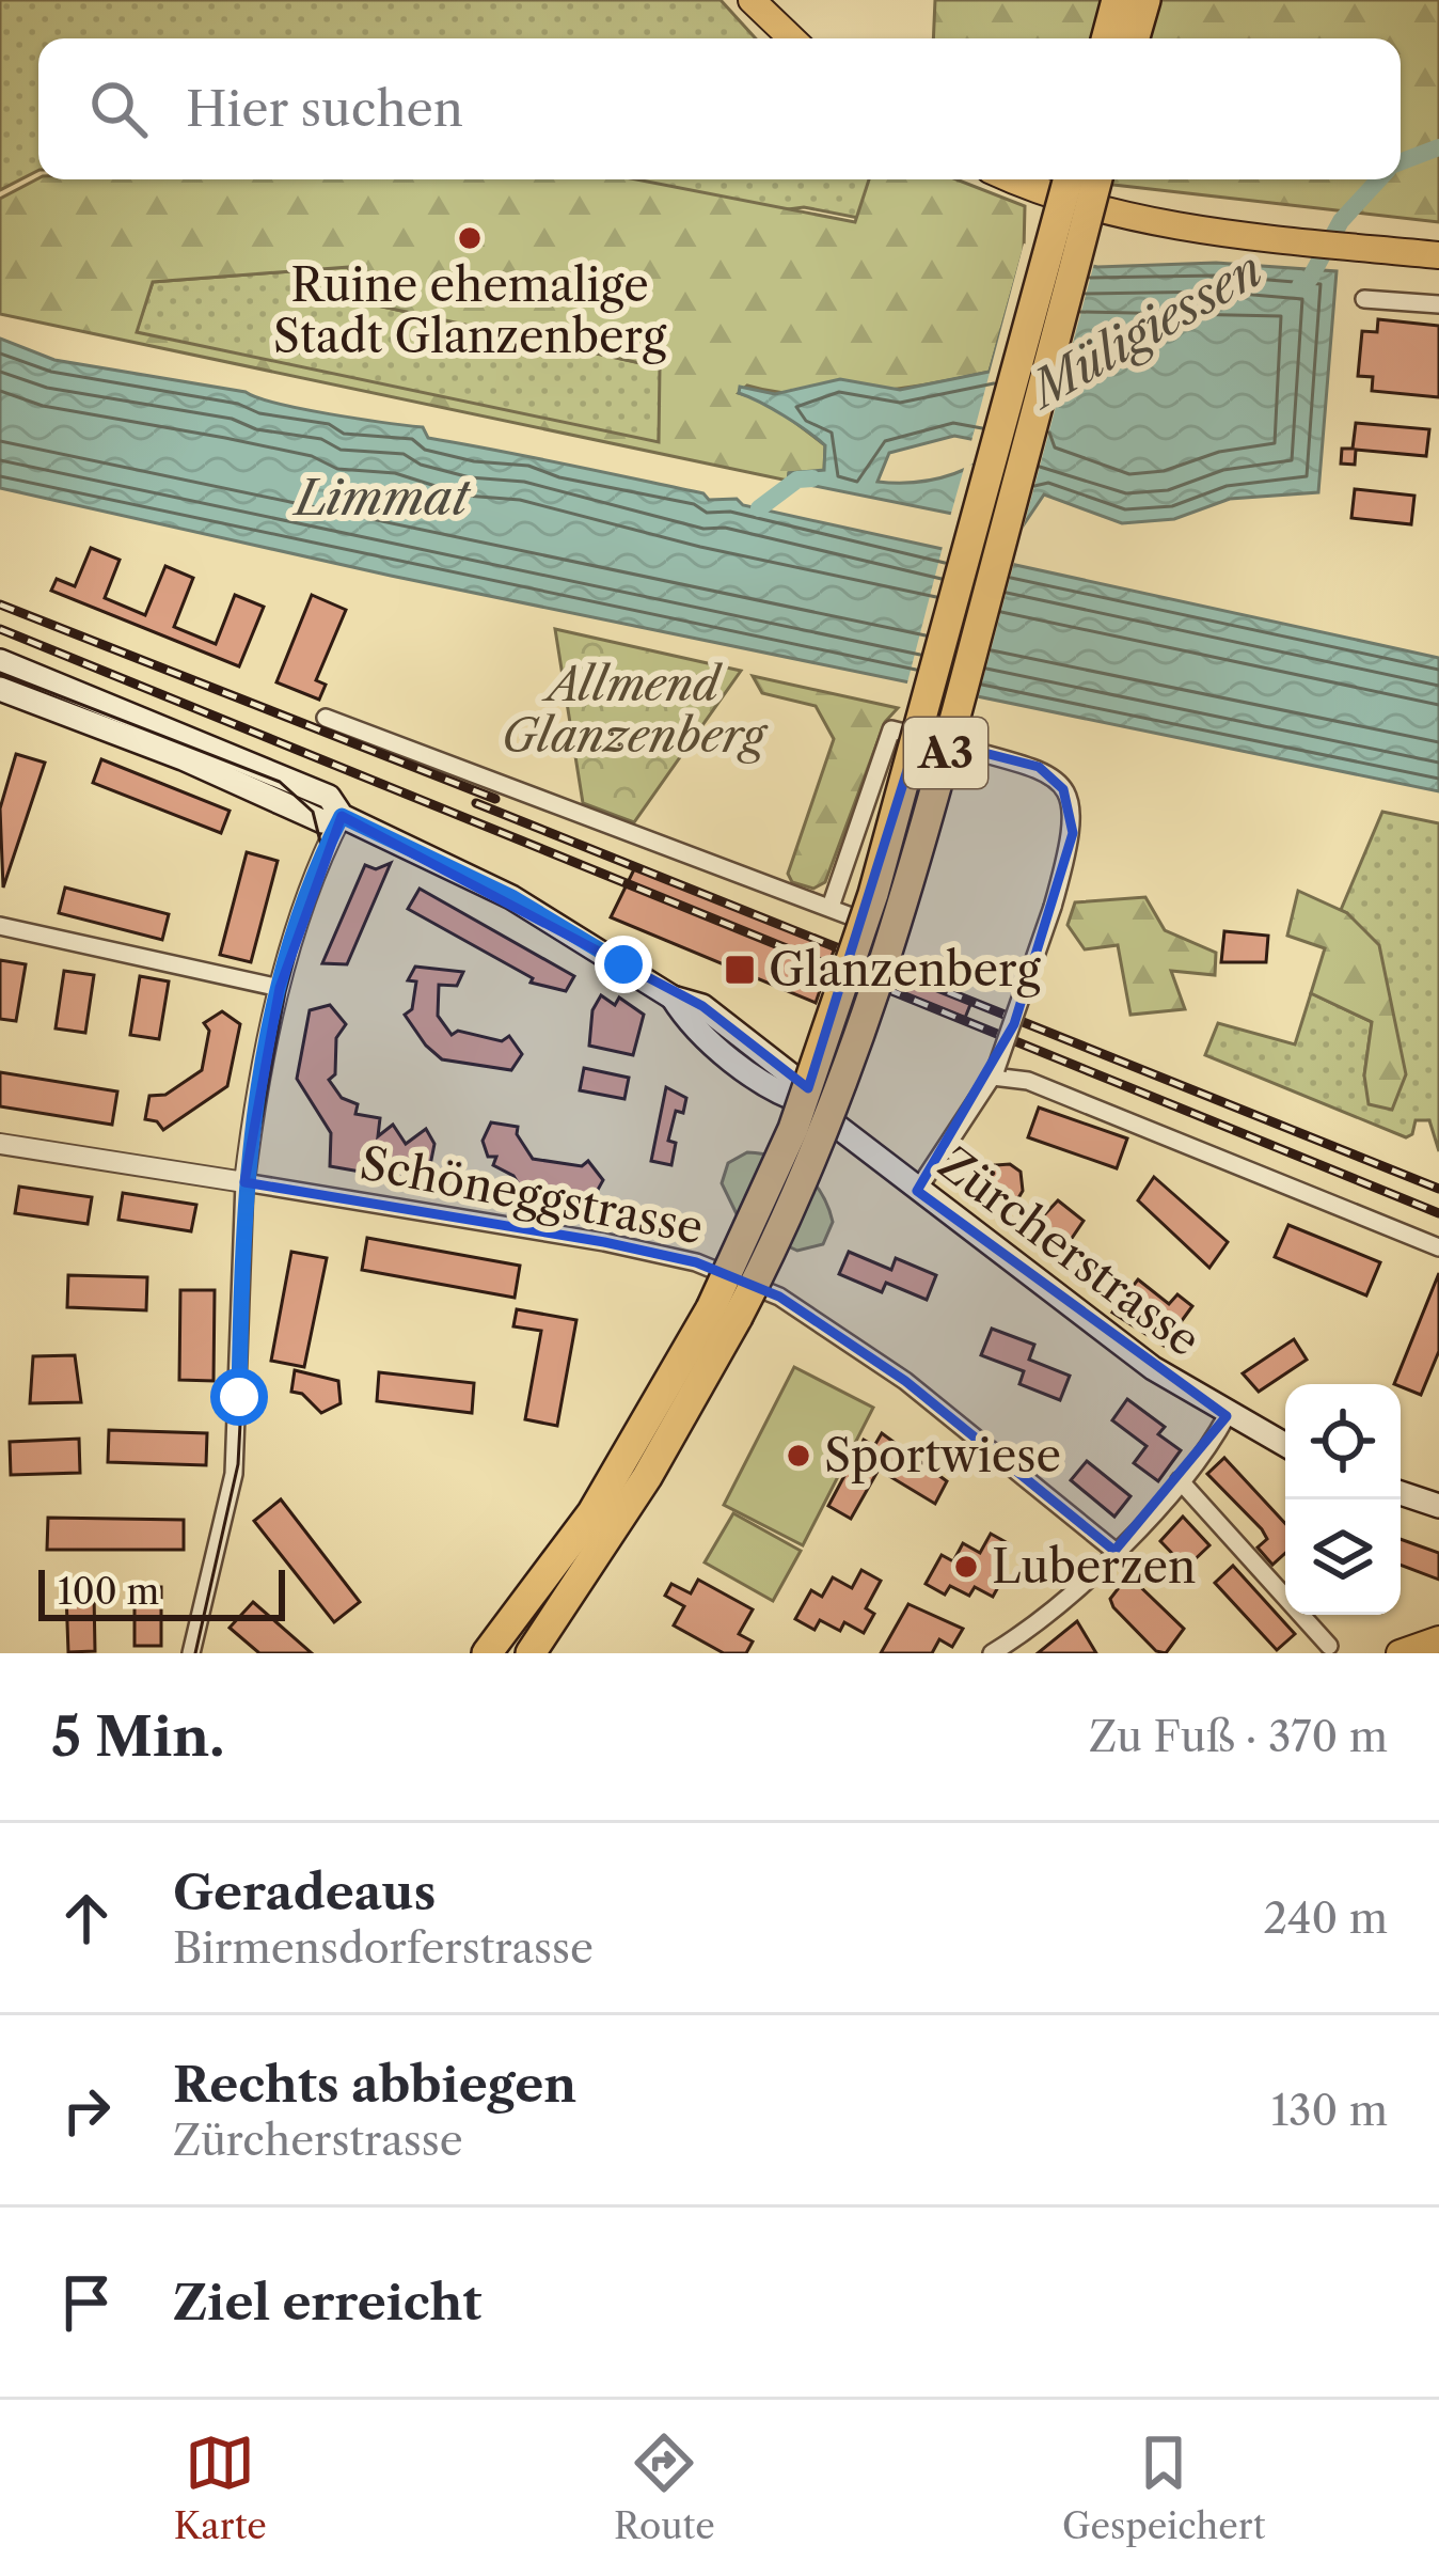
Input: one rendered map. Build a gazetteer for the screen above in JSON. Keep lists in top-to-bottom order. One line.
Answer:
{"streets":{"highway":["A3"],"main road":["Zürcherstrasse"],"street":["Schöneggstrasse"]},"water":["Müligiessen","Limmat"],"parks":["Allmend Glanzenberg"],"places":{"other":["Ruine ehemalige Stadt Glanzenberg","Sportwiese","Luberzen"],"transit":["Glanzenberg"]},"scale_bar":"100 m","page":{"search":"Hier suchen","scale":"100 m","heading":["5 Min.","Zu Fuß · 370 m"],"list":[["Geradeaus","Birmensdorferstrasse","240 m"],["Rechts abbiegen","Zürcherstrasse","130 m"],"Ziel erreicht"],"nav":["Karte","Route","Gespeichert"]}}
